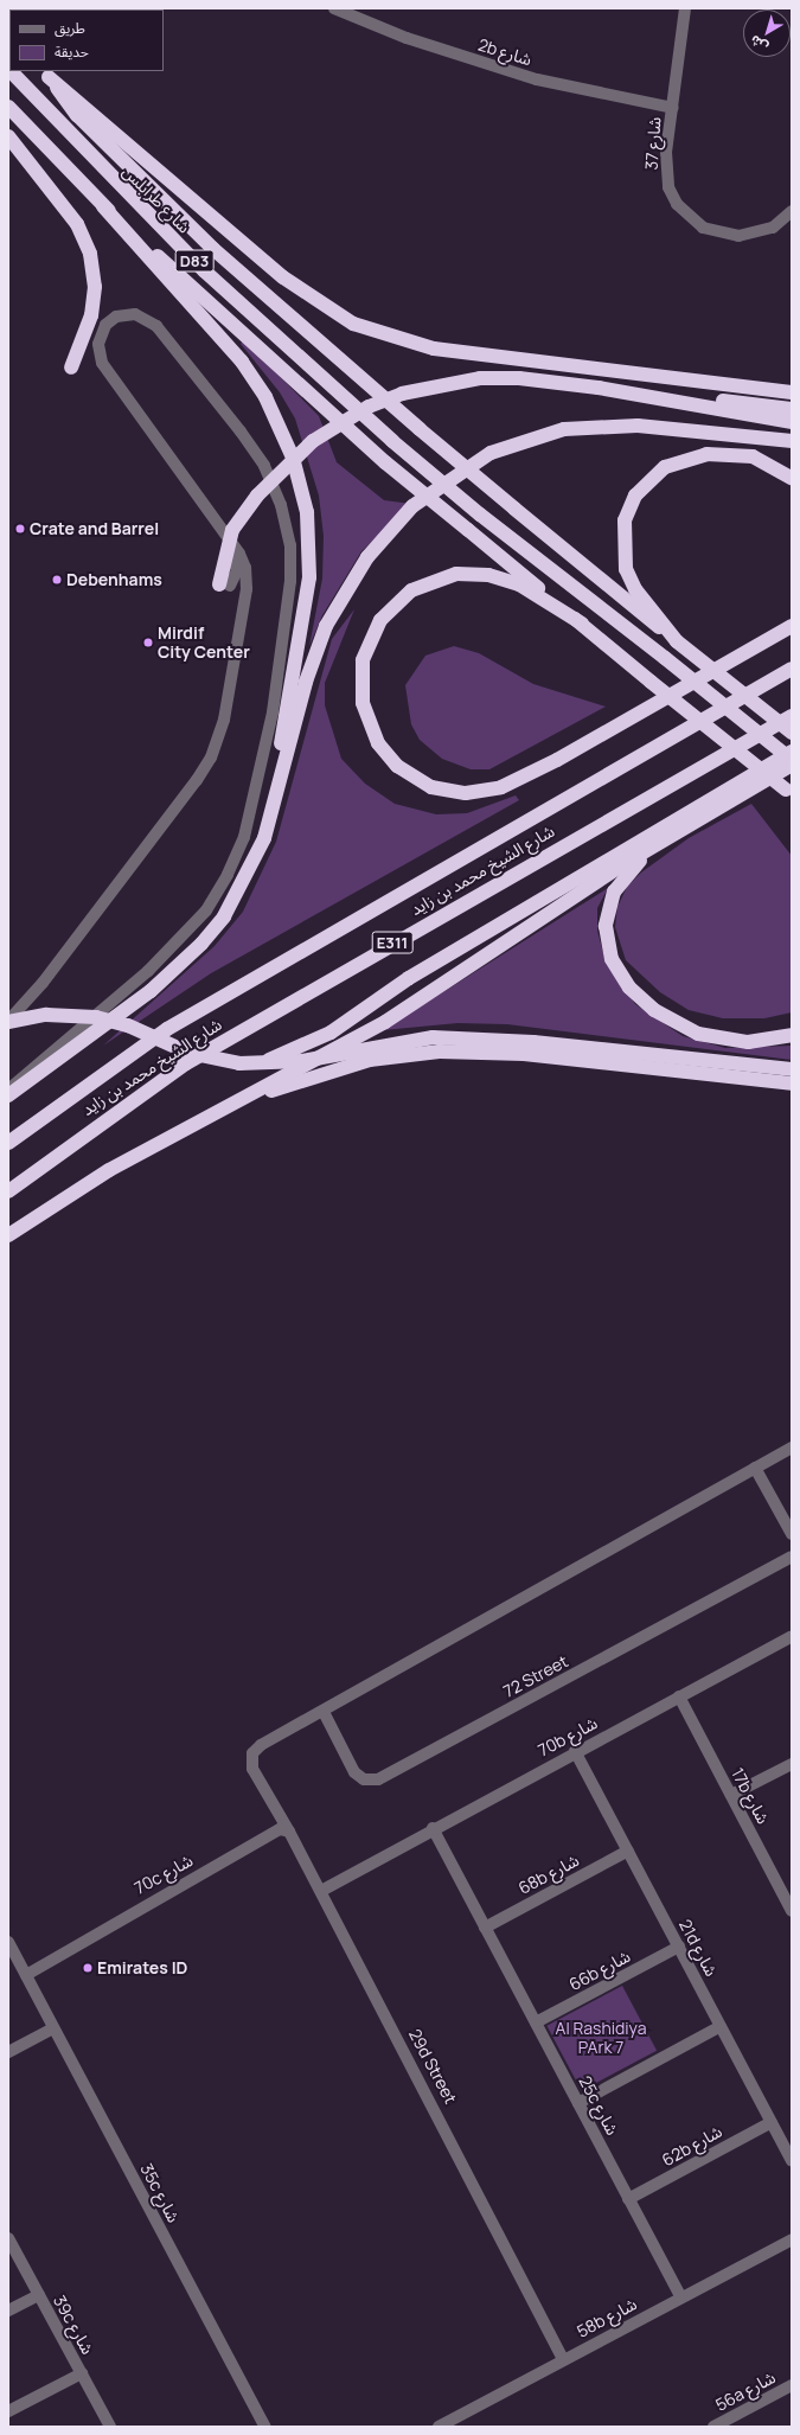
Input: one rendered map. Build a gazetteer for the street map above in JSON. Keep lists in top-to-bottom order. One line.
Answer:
{"streets":{"highway":["شارع طرابلس","D83","شارع الشيخ محمد بن زايد","E311"],"street":["2b شارع","شارع 37","72 Street","70b شارع","17b شارع","70c شارع","68b شارع","21d شارع","66b شارع","29d Street","25c شارع","62b شارع","35c شارع","58b شارع","39c شارع","56a شارع"]},"crossings":[["2b شارع","شارع 37"],["72 Street","29d Street"],["70b شارع","17b شارع"],["70b شارع","21d شارع"],["70b شارع","29d Street"],["70b شارع","25c شارع"],["70c شارع","29d Street"],["70c شارع","35c شارع"],["68b شارع","21d شارع"],["68b شارع","25c شارع"],["21d شارع","66b شارع"],["21d شارع","62b شارع"],["66b شارع","25c شارع"],["29d Street","58b شارع"],["25c شارع","62b شارع"],["25c شارع","58b شارع"]],"parks":["Al Rashidiya PArk 7"],"places":["Crate and Barrel","Debenhams","Mirdif City Center","Emirates ID"],"legend":["طريق","حديقة"],"north":"bottom left"}
